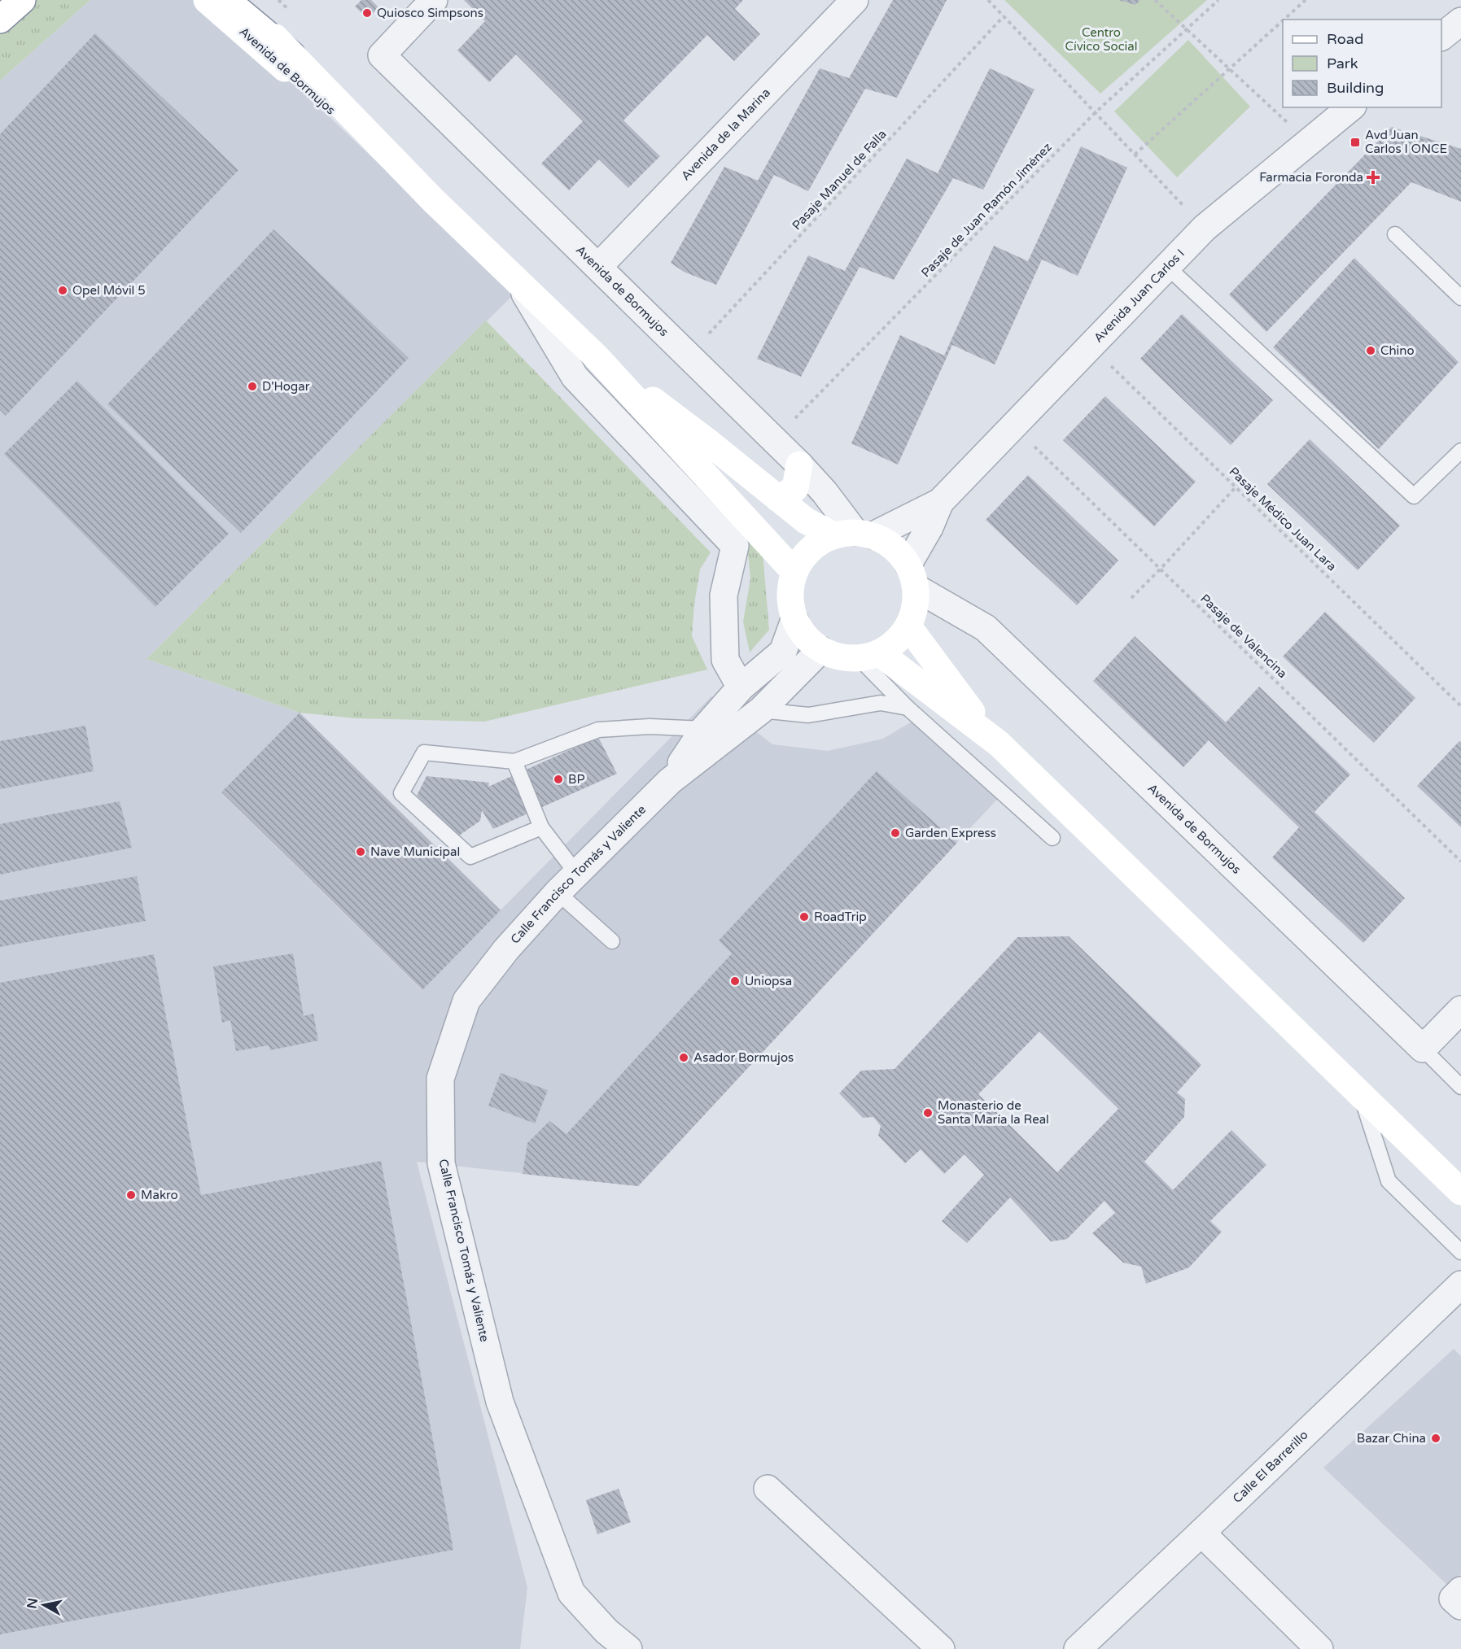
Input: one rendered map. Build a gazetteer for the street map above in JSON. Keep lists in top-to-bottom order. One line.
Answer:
{"streets":{"main road":["Avenida de Bormujos"],"street":["Avenida de la Marina","Avenida Juan Carlos I","Calle Francisco Tomás y Valiente","Calle El Barrerillo"],"path":["Pasaje Manuel de Falla","Pasaje de Juan Ramón Jiménez","Pasaje Médico Juan Lara","Pasaje de Valencina"]},"crossings":[["Avenida de Bormujos","Avenida de la Marina"],["Avenida de Bormujos","Pasaje Manuel de Falla"],["Avenida de Bormujos","Pasaje de Juan Ramón Jiménez"],["Avenida de Bormujos","Avenida Juan Carlos I"],["Avenida de Bormujos","Calle Francisco Tomás y Valiente"],["Avenida Juan Carlos I","Pasaje Médico Juan Lara"],["Avenida Juan Carlos I","Pasaje de Valencina"],["Avenida Juan Carlos I","Calle Francisco Tomás y Valiente"]],"parks":["Centro Cívico Social"],"places":{"other":["Quiosco Simpsons","Opel Móvil 5","Chino","D'Hogar","BP","Garden Express","Nave Municipal","RoadTrip","Uniopsa","Asador Bormujos","Monasterio de Santa María la Real","Makro","Bazar China"],"transit":["Avd Juan Carlos I ONCE"],"health":["Farmacia Foronda"]},"legend":["Road","Park","Building"],"north":"left"}
